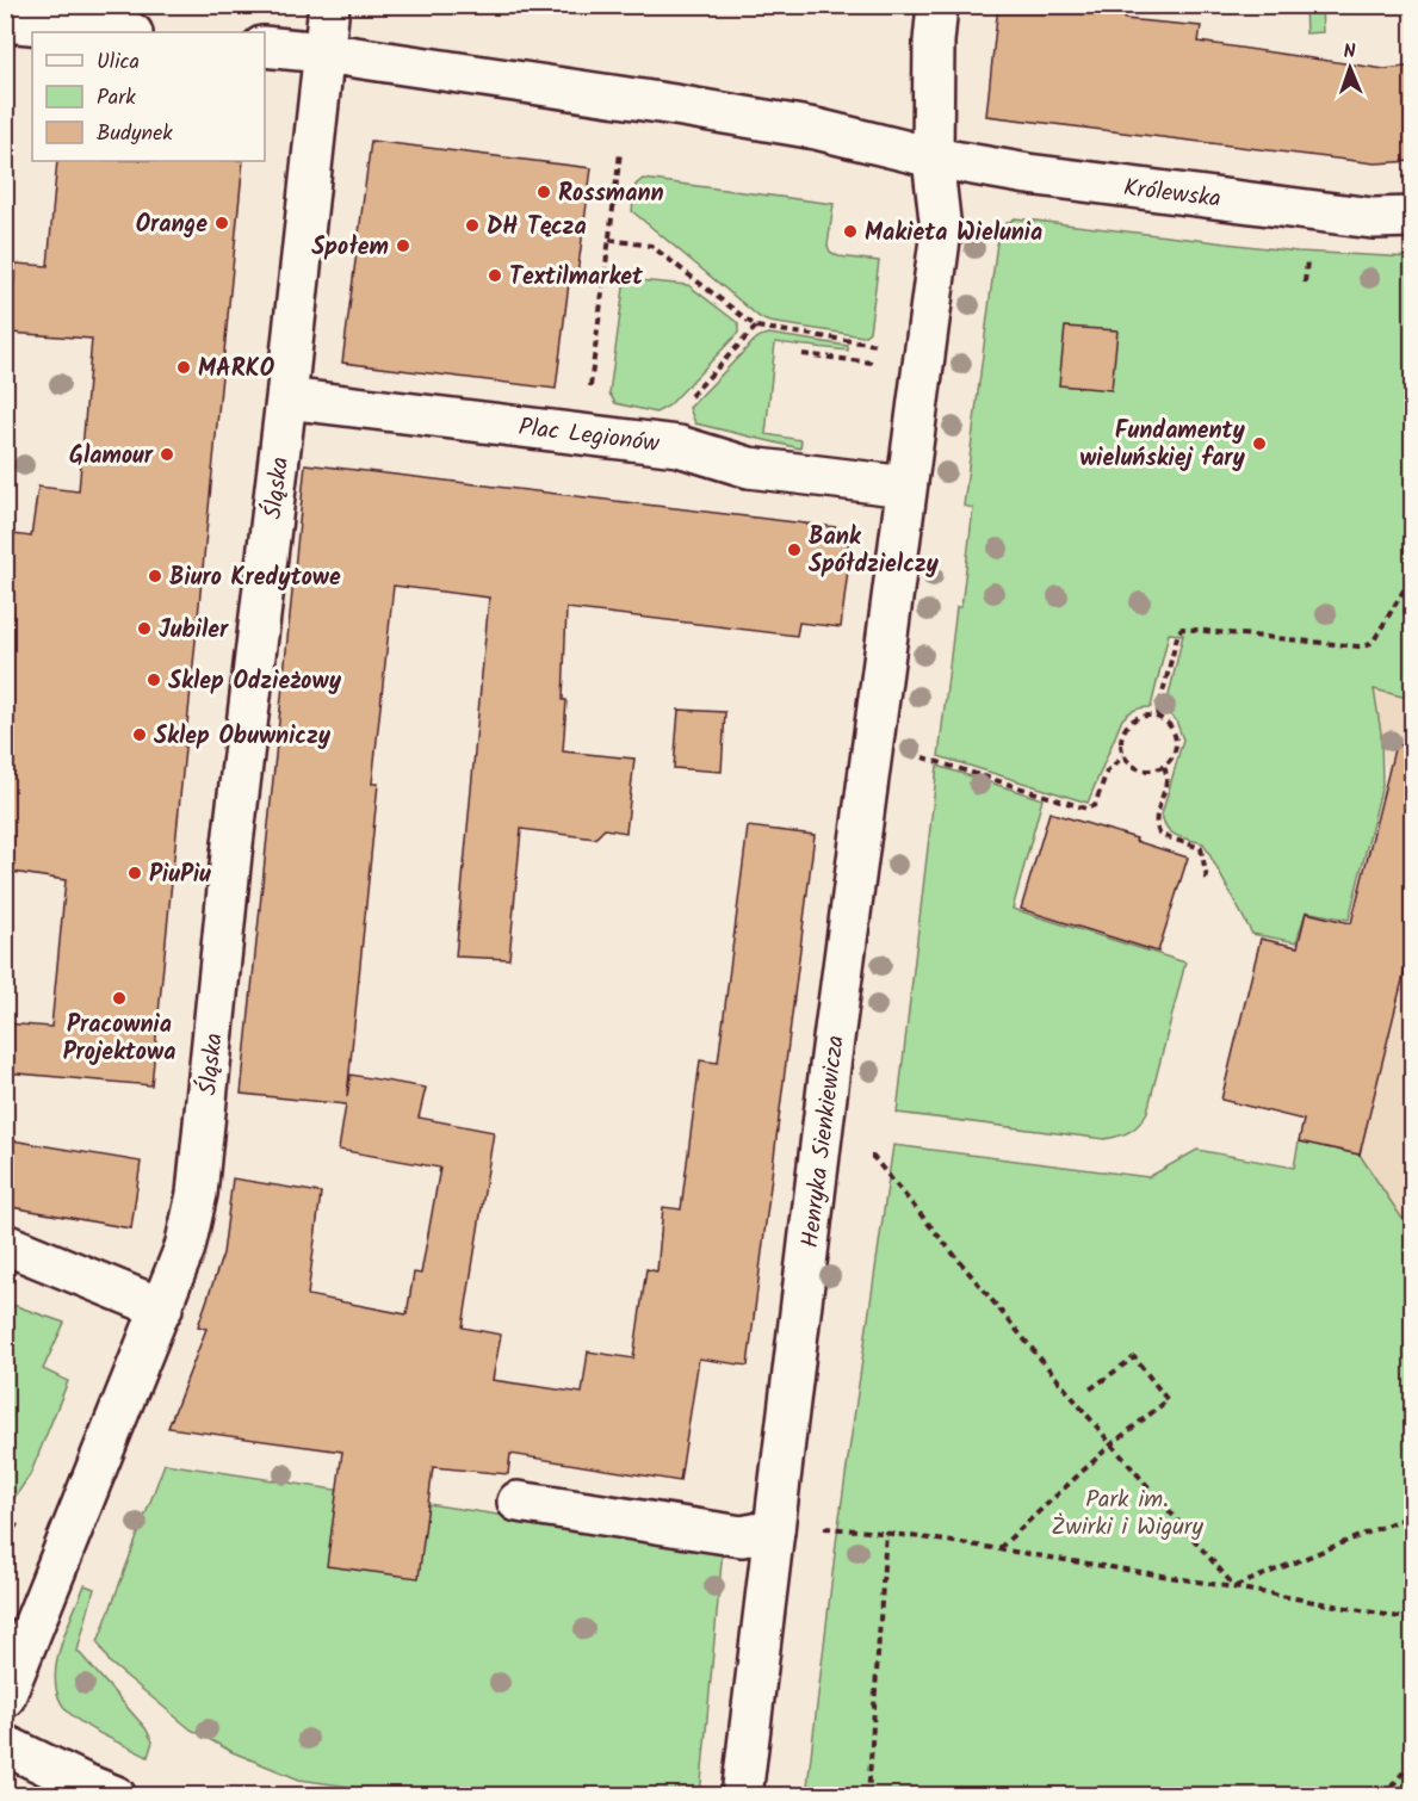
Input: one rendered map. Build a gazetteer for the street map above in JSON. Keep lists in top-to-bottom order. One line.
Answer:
{"streets":{"street":["Królewska","Plac Legionów","Śląska","Henryka Sienkiewicza"]},"crossings":[["Plac Legionów","Śląska"],["Plac Legionów","Henryka Sienkiewicza"]],"parks":["Park im. Żwirki i Wigury"],"places":["Rossmann","Orange","DH Tęcza","Makieta Wielunia","Społem","Textilmarket","MARKO","Fundamenty wieluńskiej fary","Glamour","Bank Spółdzielczy","Biuro Kredytowe","Jubiler","Sklep Odzieżowy","Sklep Obuwniczy","PiuPiu","Pracownia Projektowa"],"legend":["Ulica","Park","Budynek"],"north":"top"}
